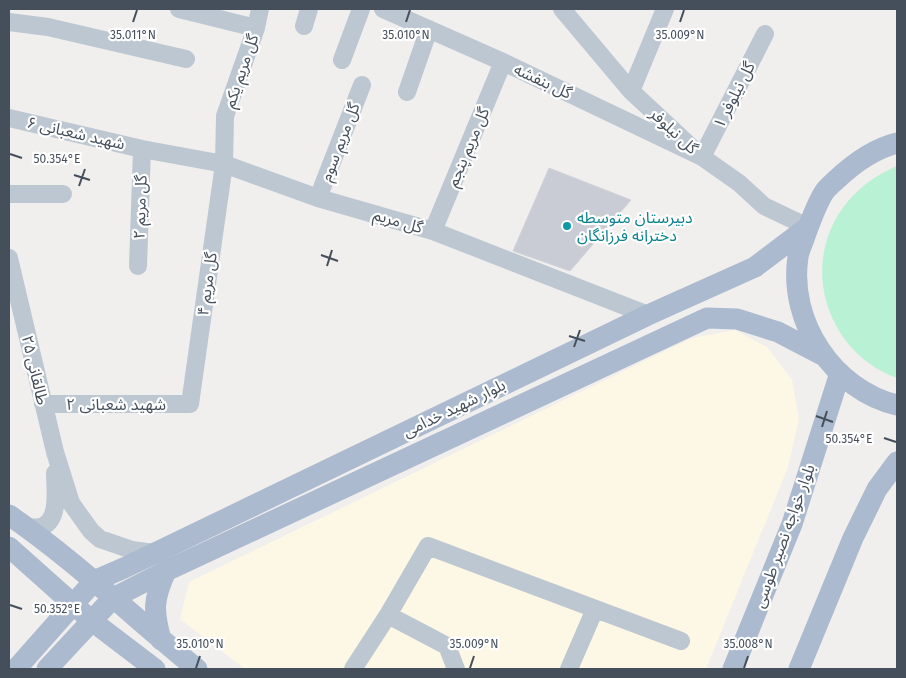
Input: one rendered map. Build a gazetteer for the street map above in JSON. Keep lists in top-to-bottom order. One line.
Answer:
{"streets":{"main road":["بلوار شهید خدامی","بلوار خواجه نصیر طوسی"],"street":["گل مریم یکم","گل بنفشه","گل نیلوفر ۱","گل نیلوفر","شهید شعبانی ۶","گل مریم سوم","گل مریم پنجم","گل مریم ۲","گل مریم","گل مریم ۴","طالقانی ۲۵","شهید شعبانی ۲"]},"crossings":[["گل مریم یکم","گل مریم"],["گل مریم یکم","گل مریم ۴"],["گل بنفشه","گل نیلوفر ۱"],["گل بنفشه","گل نیلوفر"],["گل بنفشه","گل مریم پنجم"],["گل نیلوفر ۱","گل نیلوفر"],["گل نیلوفر","بلوار شهید خدامی"],["شهید شعبانی ۶","گل مریم ۲"],["شهید شعبانی ۶","گل مریم"],["گل مریم سوم","گل مریم"],["گل مریم پنجم","گل مریم"],["گل مریم ۲","گل مریم"],["گل مریم","گل مریم ۴"],["گل مریم","بلوار شهید خدامی"],["گل مریم ۴","شهید شعبانی ۲"],["طالقانی ۲۵","شهید شعبانی ۲"]],"places":["دبیرستان متوسطه دخترانه فرزانگان"],"coordinates":["35.011°N","35.010°N","35.009°N","50.354°E","50.352°E","35.008°N"]}
